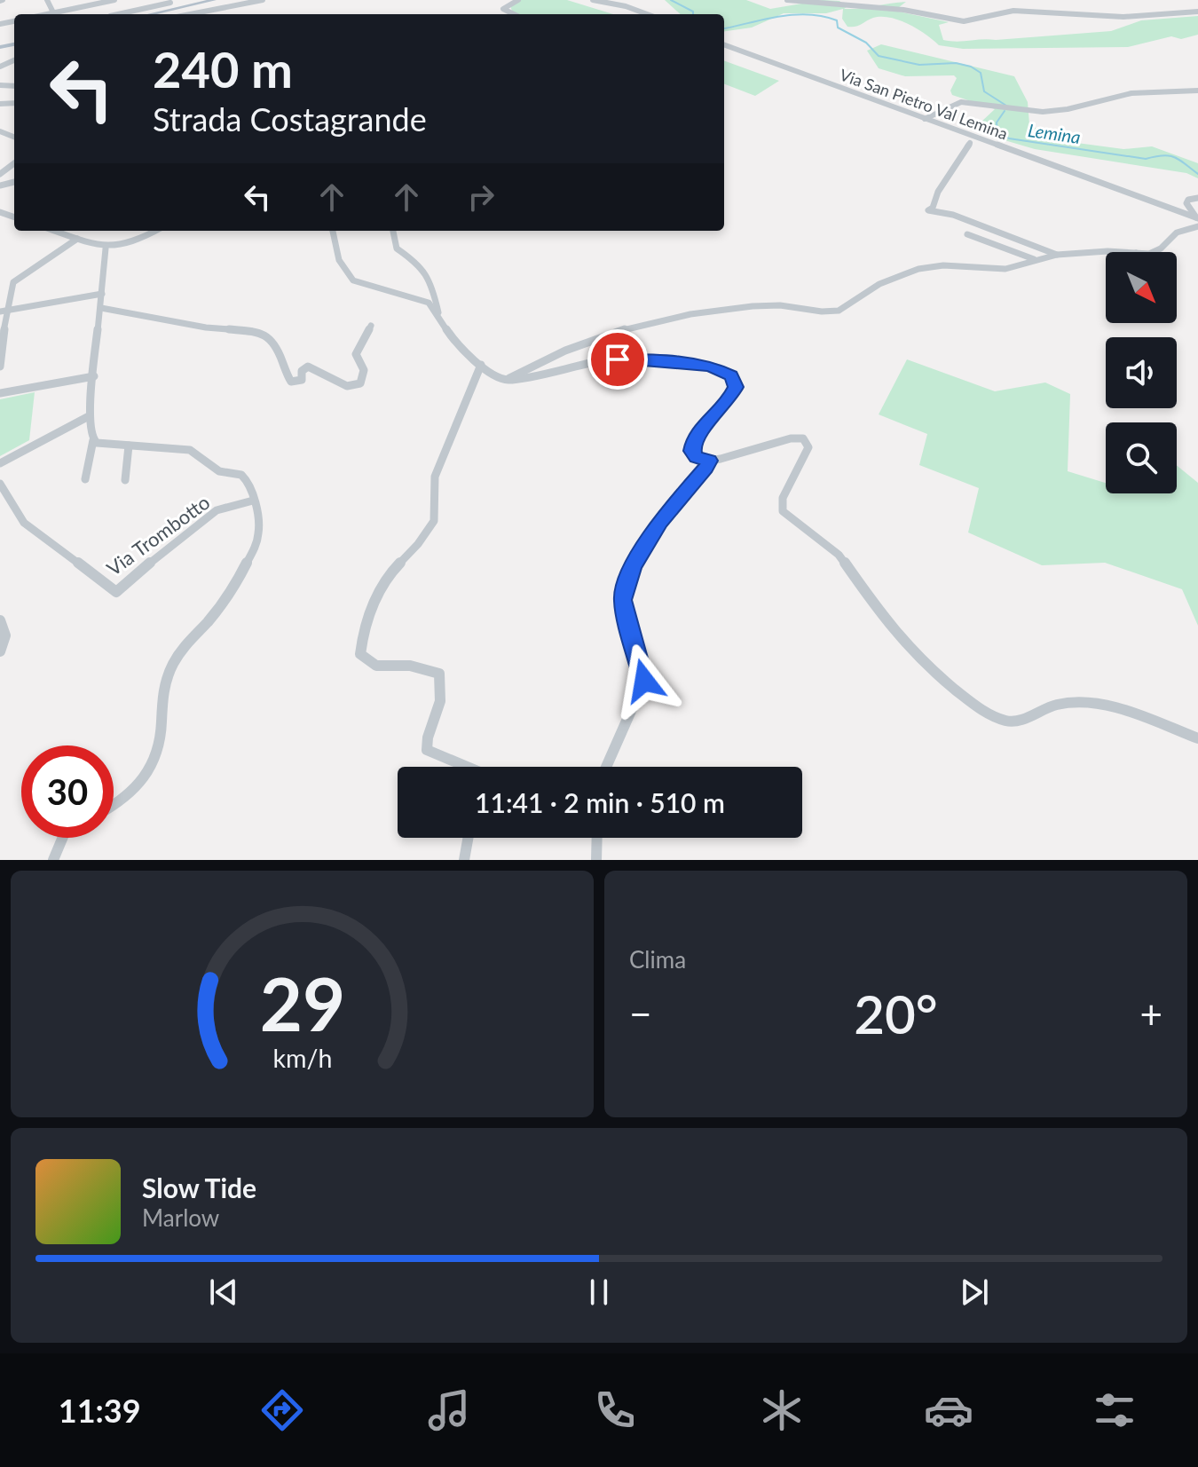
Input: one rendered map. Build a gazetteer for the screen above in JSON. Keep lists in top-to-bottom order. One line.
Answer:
{"streets":{"street":["Via San Pietro Val Lemina","Via Trombotto"]},"water":["Lemina"],"north":"bottom right","page":{"turn":["240 m","Strada Costagrande"],"limit":"30","trip":"11:41 · 2 min · 510 m","tile":"Clima","heat":["−","20°","+"],"song":["Slow Tide","Marlow"],"tabs":"11:39","gauge":["29","km/h"]}}
